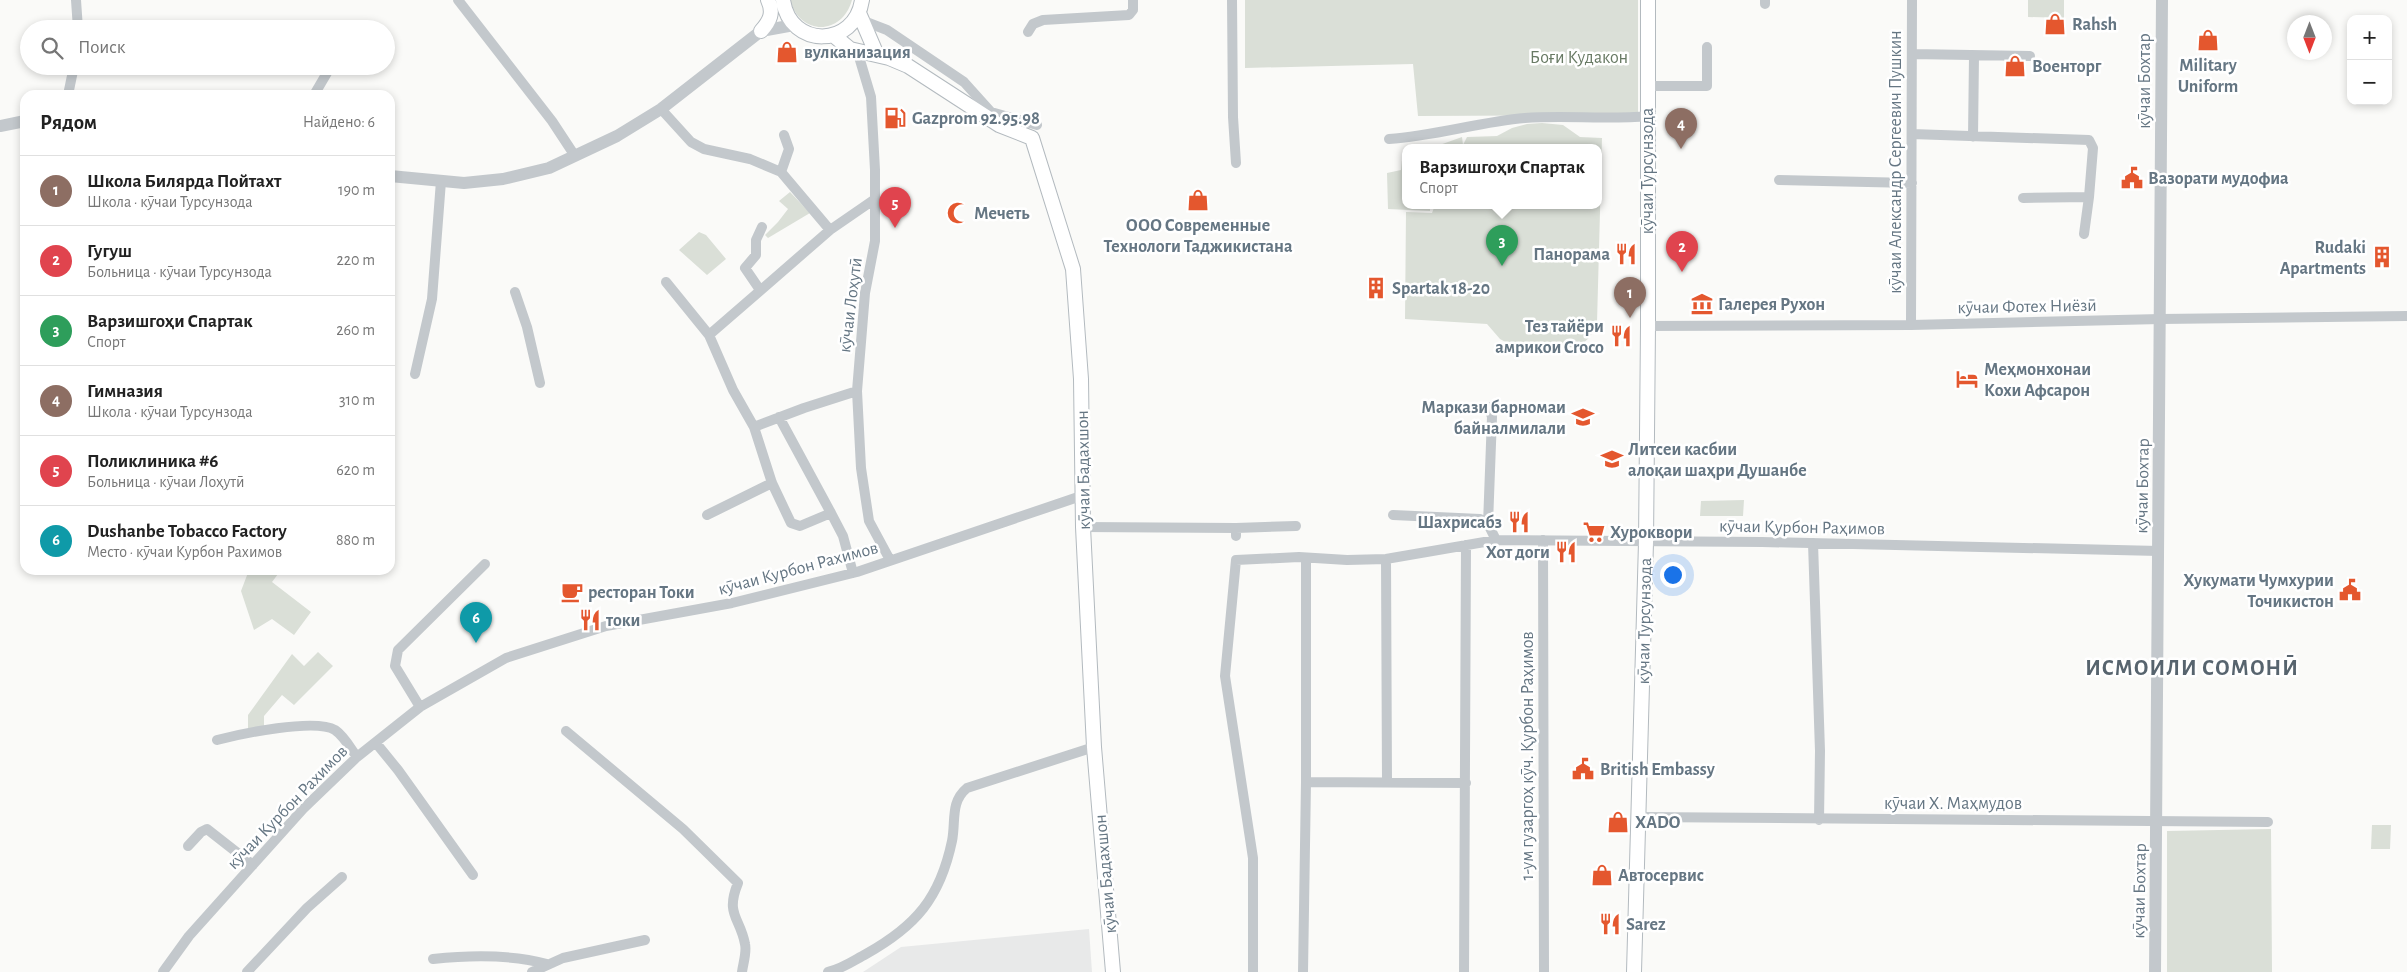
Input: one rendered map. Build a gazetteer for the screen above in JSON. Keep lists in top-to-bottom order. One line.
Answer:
{"streets":{"main road":["кӯчаи Турсунзода","кӯчаи Бадахшон"],"street":["кӯчаи Бохтар","кӯчаи Александр Сергеевич Пушкин","кӯчаи Лоҳутӣ","кӯчаи Фотех Ниёзӣ","кӯчаи Қурбон Раҳимов","кӯчаи Курбон Рахимов","1-ум гузаргоҳ кӯч. Қурбон Раҳимов","кӯчаи Х. Маҳмудов"]},"crossings":[["кӯчаи Бохтар","кӯчаи Фотех Ниёзӣ"],["кӯчаи Бохтар","кӯчаи Қурбон Раҳимов"],["кӯчаи Бохтар","кӯчаи Х. Маҳмудов"],["кӯчаи Александр Сергеевич Пушкин","кӯчаи Фотех Ниёзӣ"],["кӯчаи Турсунзода","кӯчаи Фотех Ниёзӣ"],["кӯчаи Турсунзода","кӯчаи Қурбон Раҳимов"],["кӯчаи Турсунзода","кӯчаи Х. Маҳмудов"],["кӯчаи Лоҳутӣ","кӯчаи Бадахшон"],["кӯчаи Лоҳутӣ","кӯчаи Курбон Рахимов"],["кӯчаи Бадахшон","кӯчаи Курбон Рахимов"],["кӯчаи Қурбон Раҳимов","1-ум гузаргоҳ кӯч. Қурбон Раҳимов"]],"districts":["ИСМОИЛИ СОМОНӢ"],"parks":["Боғи Кудакон"],"places":{"shop":["Rahsh","Military Uniform","вулканизация","Военторг","ООО Современные Технологи Таджикистана","XADO","Автосервис"],"fuel station":["Gazprom 92.95.98"],"public building":["Вазорати мудофиа","Хукумати Чумхурии Точикистон","British Embassy"],"mosque":["Мечеть"],"restaurant":["Панорама","Тез тайёри амрикои Croco","Шахрисабз","Хот доги","токи","Sarez"],"building":["Rudaki Apartments","Spartak 18-20"],"museum":["Галерея Рухон"],"hotel":["Меҳмонхонаи Кохи Афсарон"],"school or university":["Маркази барномаи байналмилали","Литсеи касбии алоқаи шаҳри Душанбе"],"supermarket":["Хуроквори"],"cafe":["ресторан Токи"]},"north":"bottom","page":{"map_buttons":["+","−"],"search":"Поиск","heading":["Рядом","Найдено: 6"],"pins":["4","5","3","2","1","6"],"popup":["Варзишгоҳи Спартак","Спорт"],"list":[{"mark":"1","name":"Школа Билярда Пойтахт","note":"Школа · кӯчаи Турсунзода","value":"190 m"},{"mark":"2","name":"Гугуш","note":"Больница · кӯчаи Турсунзода","value":"220 m"},{"mark":"3","name":"Варзишгоҳи Спартак","note":"Спорт","value":"260 m"},{"mark":"4","name":"Гимназия","note":"Школа · кӯчаи Турсунзода","value":"310 m"},{"mark":"5","name":"Поликлиника #6","note":"Больница · кӯчаи Лоҳутӣ","value":"620 m"},{"mark":"6","name":"Dushanbe Tobacco Factory","note":"Место · кӯчаи Курбон Рахимов","value":"880 m"}]}}
